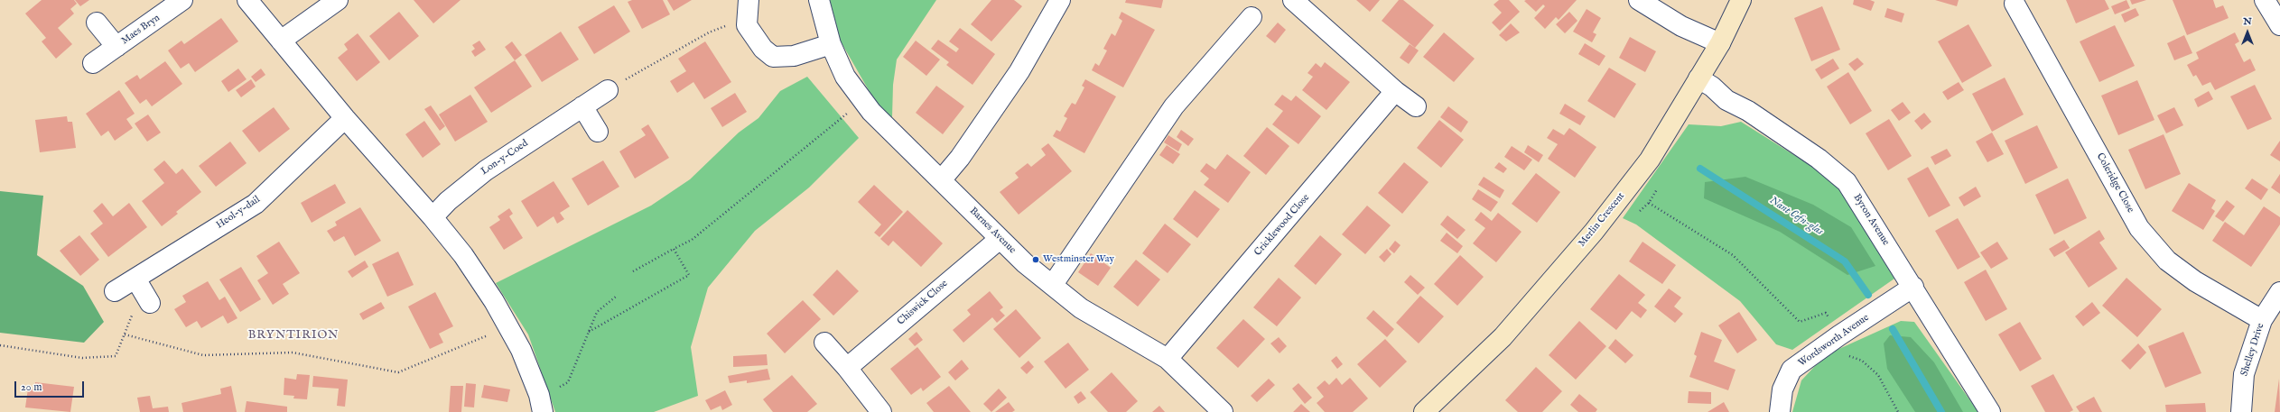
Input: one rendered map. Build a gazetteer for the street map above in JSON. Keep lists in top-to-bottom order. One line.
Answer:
{"streets":{"street":["Maes Bryn","Lon-y-Coed","Coleridge Close","Heol-y-dail","Merlin Crescent","Byron Avenue","Cricklewood Close","Barnes Avenue","Chiswick Close","Wordsworth Avenue","Shelley Drive"]},"crossings":[["Coleridge Close","Shelley Drive"],["Merlin Crescent","Byron Avenue"],["Byron Avenue","Wordsworth Avenue"],["Cricklewood Close","Barnes Avenue"],["Barnes Avenue","Chiswick Close"]],"districts":["BRYNTIRION"],"water":["Nant Cefn-glas"],"places":["Westminster Way"],"scale_bar":"20 m","north":"top"}
